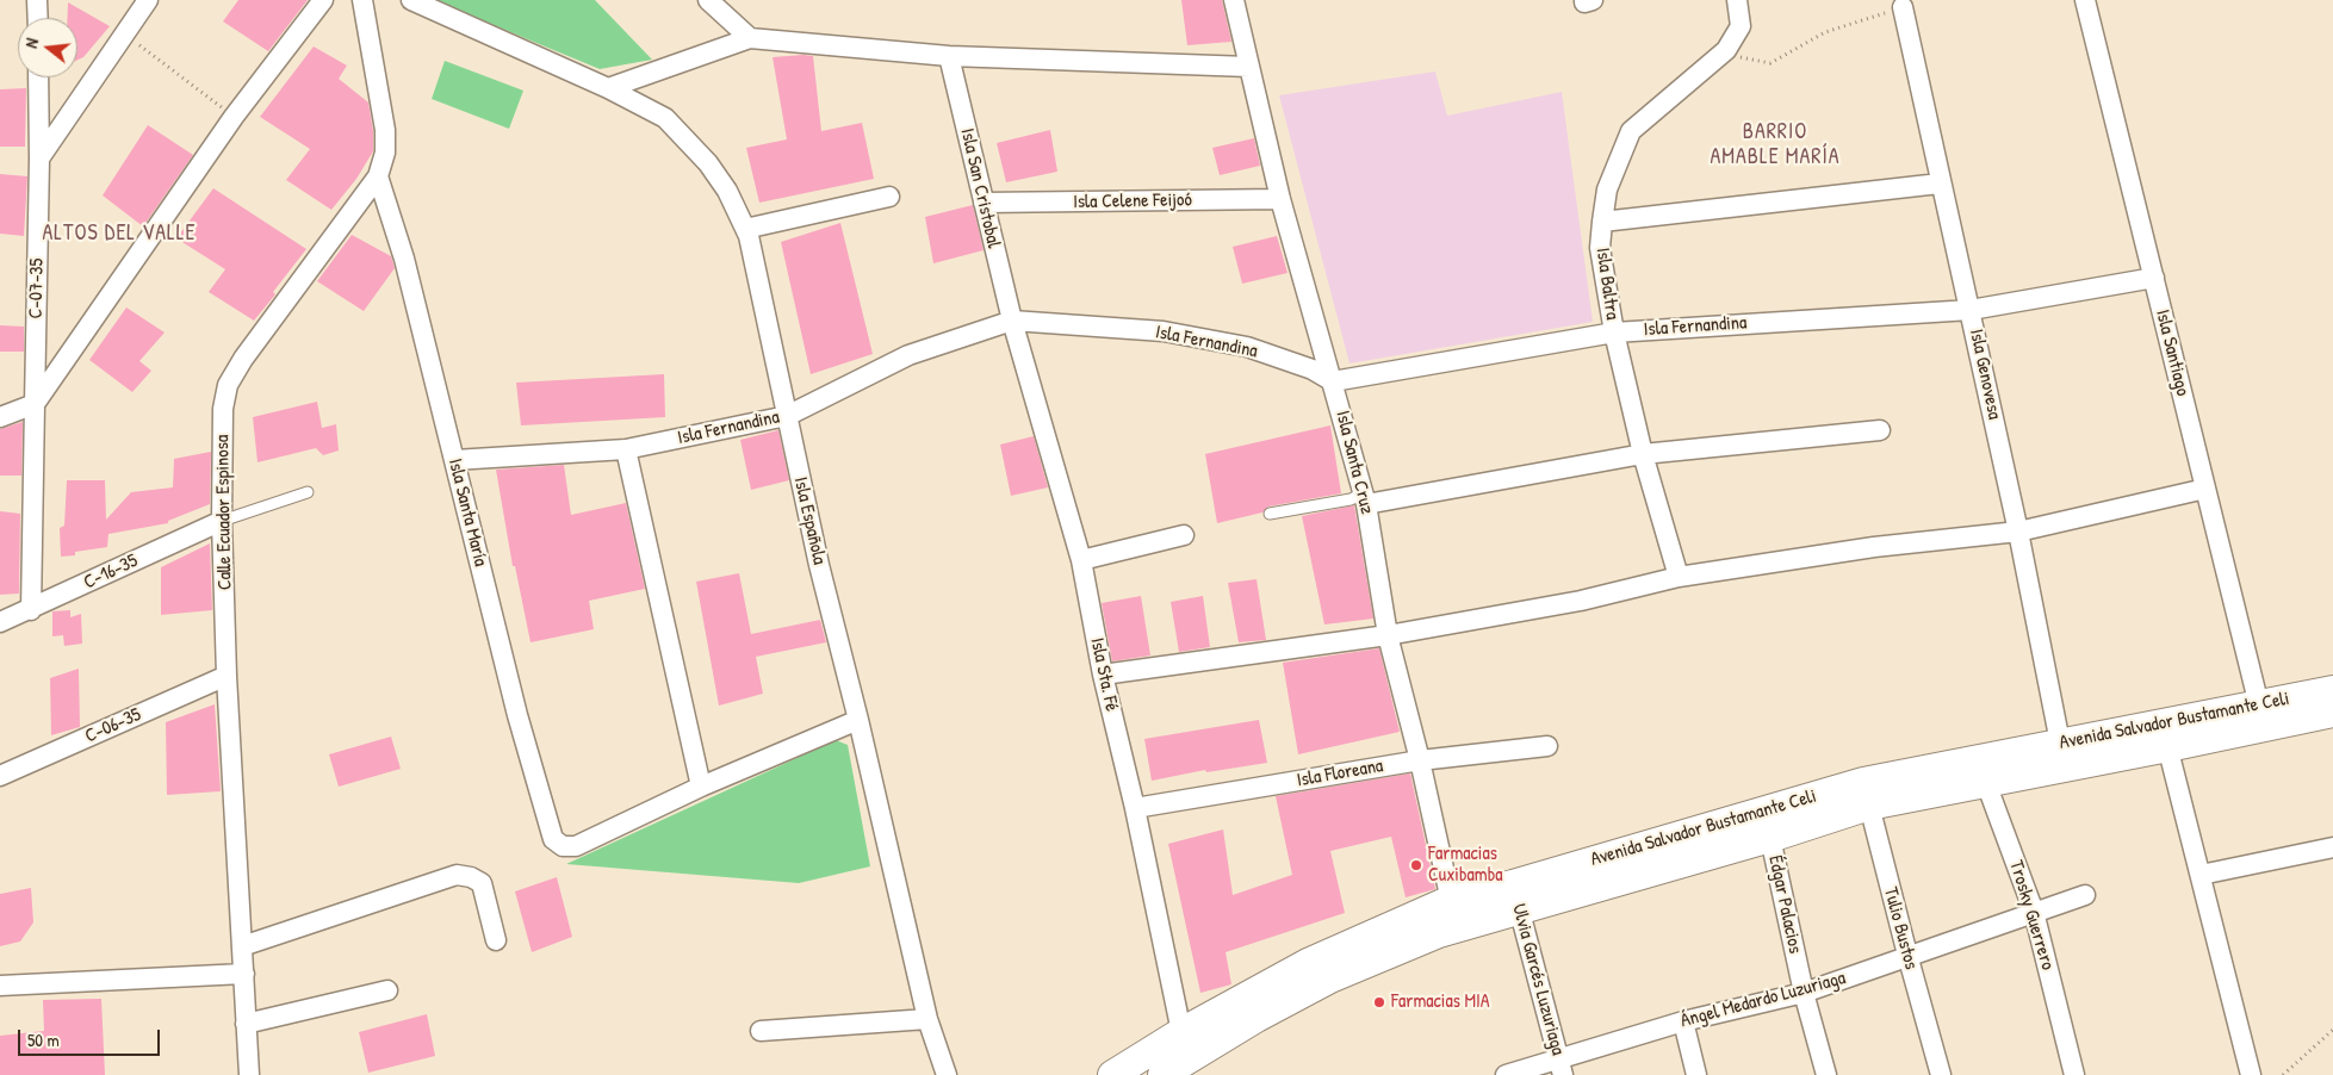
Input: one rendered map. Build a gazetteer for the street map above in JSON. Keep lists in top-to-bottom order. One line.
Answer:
{"streets":{"main road":["Avenida Salvador Bustamante Celi"],"street":["Isla San Cristobal","Isla Celene Feijoó","Isla Baltra","C-07-35","Isla Fernandina","Isla Santiago","Isla Genovesa","Isla Santa Cruz","Calle Ecuador Espinosa","Isla Santa María","Isla Española","C-16-35","Isla Sta. Fé","C-06-35","Isla Floreana","Édgar Palacios","Trosky Guerrero","Tulio Bustos","Ulvia Garcés Luzuriaga","Ángel Medardo Luzuriaga"]},"crossings":[["Isla San Cristobal","Isla Celene Feijoó"],["Isla San Cristobal","Isla Fernandina"],["Isla San Cristobal","Isla Sta. Fé"],["Isla Celene Feijoó","Isla Santa Cruz"],["Isla Baltra","Isla Fernandina"],["C-07-35","C-16-35"],["Isla Fernandina","Isla Santiago"],["Isla Fernandina","Isla Genovesa"],["Isla Fernandina","Isla Santa Cruz"],["Isla Fernandina","Isla Santa María"],["Isla Fernandina","Isla Española"],["Isla Fernandina","Isla Sta. Fé"],["Isla Santiago","Avenida Salvador Bustamante Celi"],["Isla Genovesa","Avenida Salvador Bustamante Celi"],["Isla Santa Cruz","Avenida Salvador Bustamante Celi"],["Isla Santa Cruz","Isla Floreana"],["Calle Ecuador Espinosa","Isla Santa María"],["Calle Ecuador Espinosa","C-16-35"],["Calle Ecuador Espinosa","C-06-35"],["Isla Sta. Fé","Avenida Salvador Bustamante Celi"],["Isla Sta. Fé","Isla Floreana"],["Avenida Salvador Bustamante Celi","Édgar Palacios"],["Avenida Salvador Bustamante Celi","Trosky Guerrero"],["Avenida Salvador Bustamante Celi","Tulio Bustos"],["Avenida Salvador Bustamante Celi","Ulvia Garcés Luzuriaga"],["Édgar Palacios","Ángel Medardo Luzuriaga"],["Trosky Guerrero","Ángel Medardo Luzuriaga"],["Tulio Bustos","Ángel Medardo Luzuriaga"],["Ulvia Garcés Luzuriaga","Ángel Medardo Luzuriaga"]],"districts":["BARRIO AMABLE MARÍA","ALTOS DEL VALLE"],"places":["Farmacias Cuxibamba","Farmacias MIA"],"scale_bar":"50 m","north":"left"}
